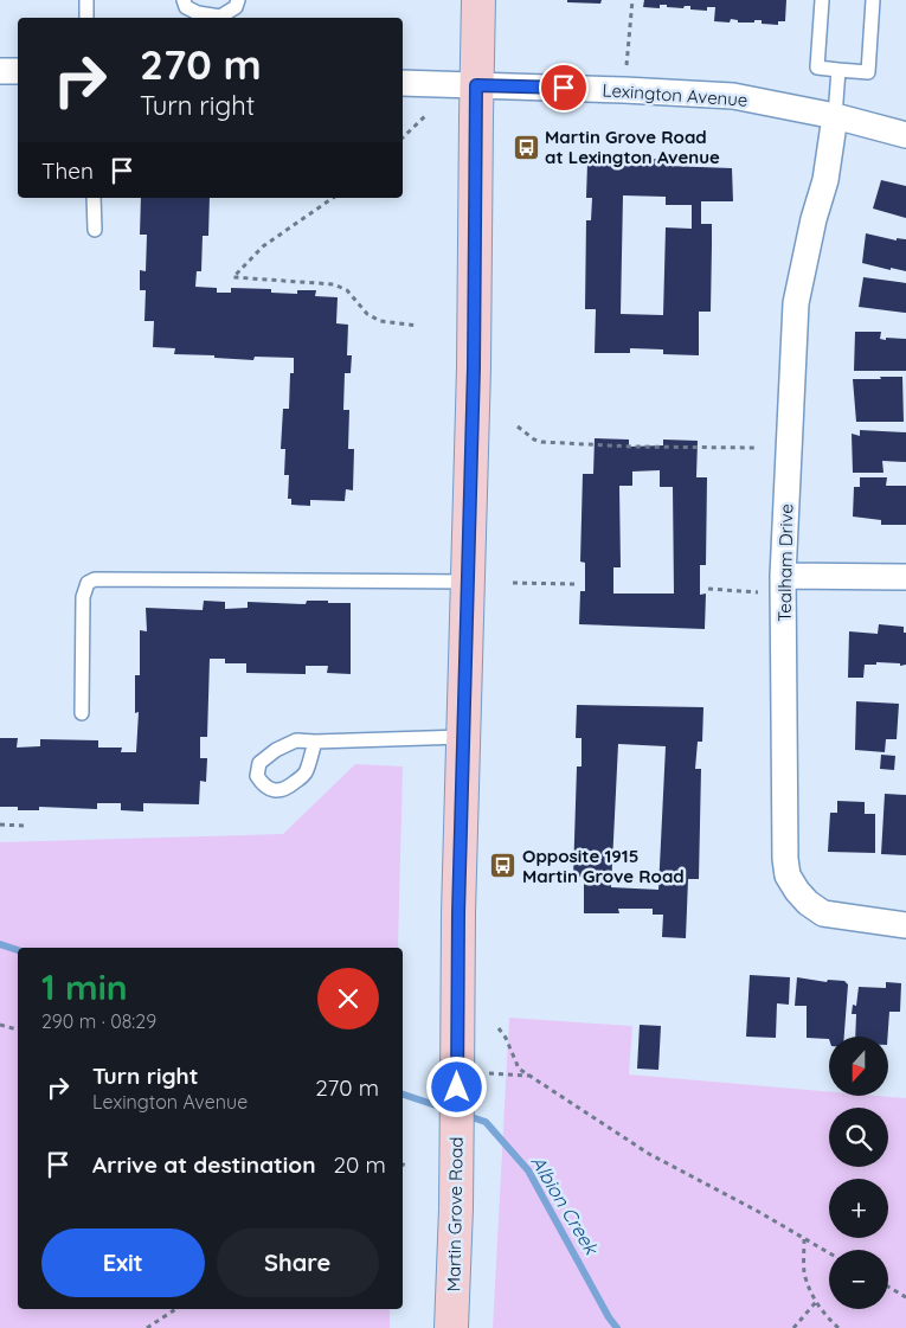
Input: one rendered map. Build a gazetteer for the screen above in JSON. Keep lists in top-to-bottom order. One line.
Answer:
{"streets":{"main road":["Martin Grove Road"],"street":["Lexington Avenue","Tealham Drive"]},"crossings":[["Lexington Avenue","Tealham Drive"],["Lexington Avenue","Martin Grove Road"]],"water":["Albion Creek"],"places":{"bus stop":["Martin Grove Road at Lexington Avenue","Opposite 1915 Martin Grove Road"]},"north":"bottom","page":{"turn":["270 m","Turn right"],"then":"Then","heading":["1 min","290 m · 08:29"],"map_buttons":["+","−"],"list":[{"name":"Turn right","note":"Lexington Avenue","value":"270 m"},{"name":"Arrive at destination","value":"20 m"}],"buttons":["Exit","Share"]}}
